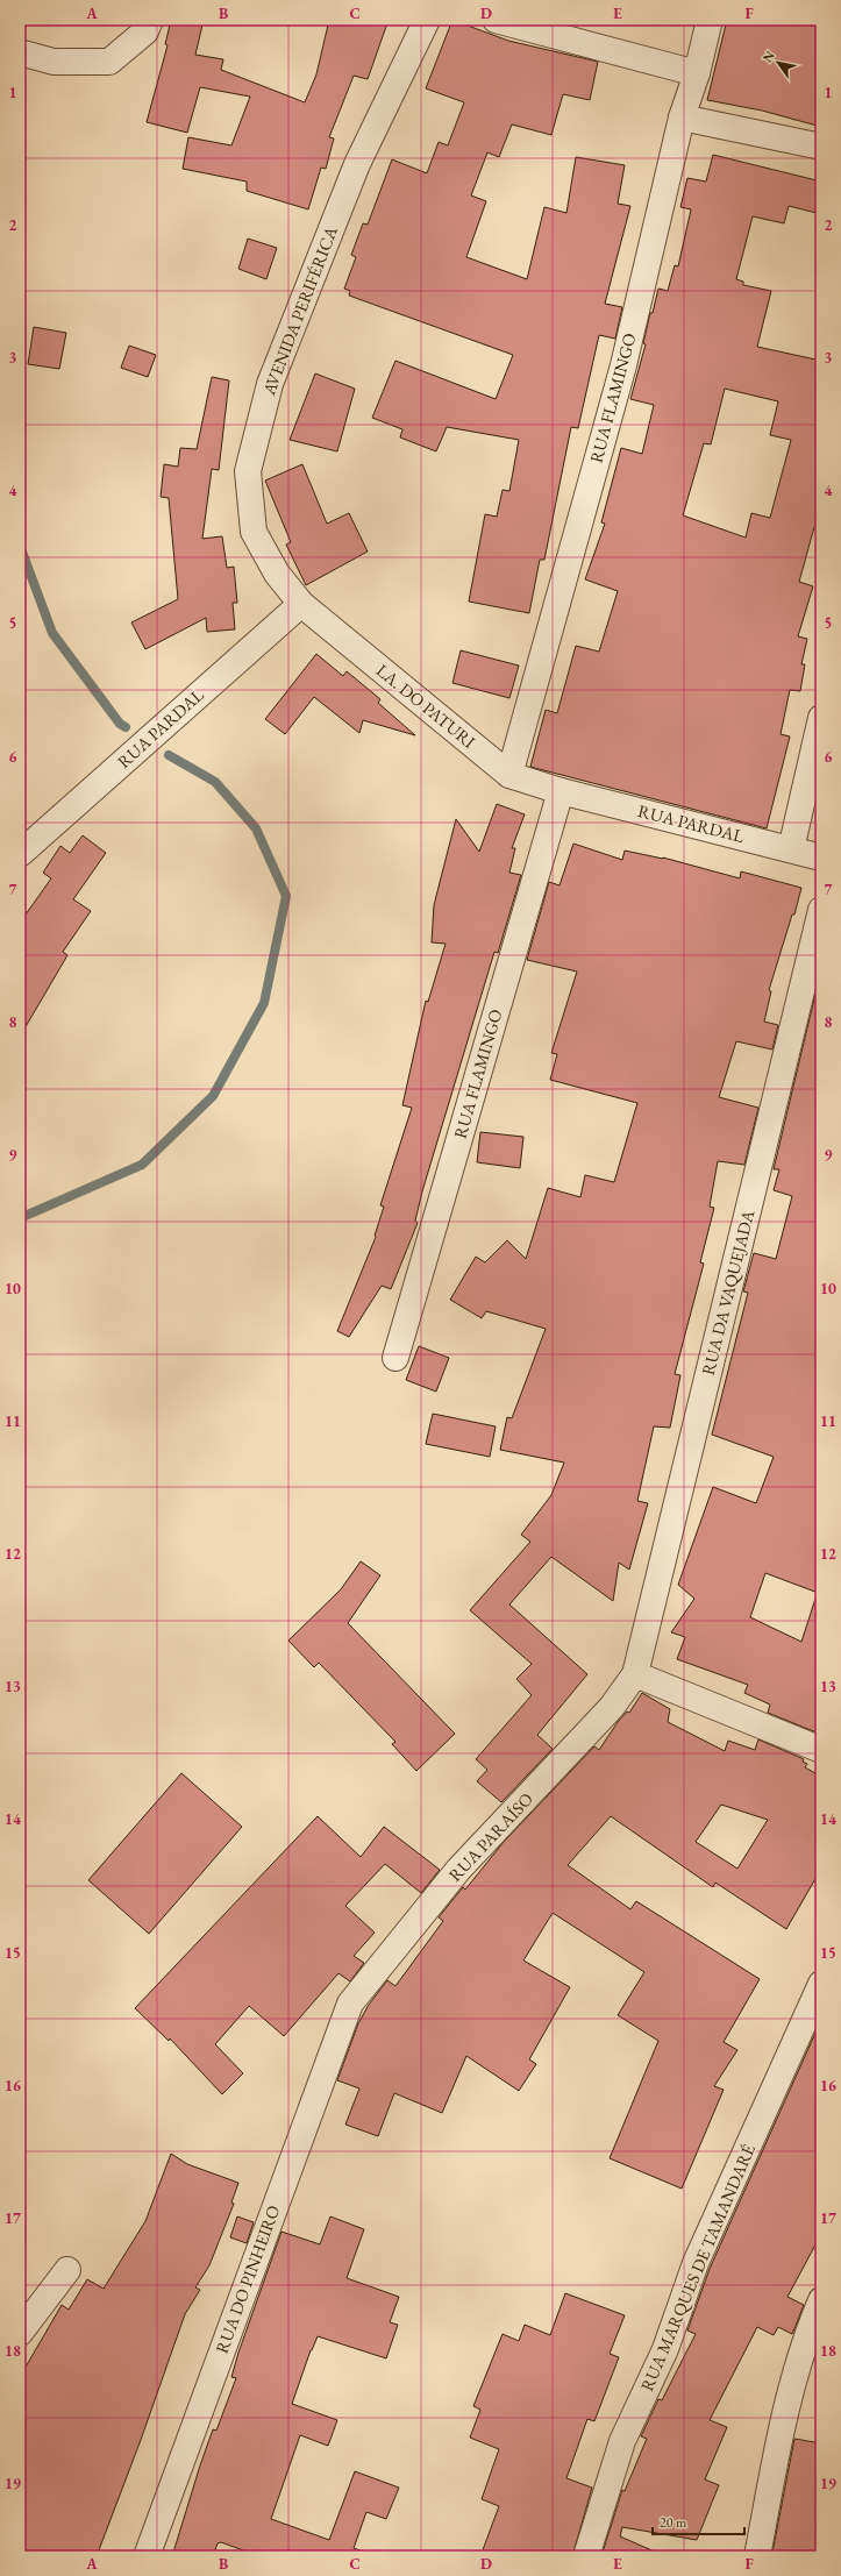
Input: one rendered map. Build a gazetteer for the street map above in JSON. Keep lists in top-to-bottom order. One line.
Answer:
{"streets":{"street":["AVENIDA PERIFÉRICA","RUA FLAMINGO","LA. DO PATURI","RUA PARDAL","RUA DA VAQUEJADA","RUA PARAÍSO","RUA MARQUES DE TAMANDARÉ","RUA DO PINHEIRO"]},"crossings":[["AVENIDA PERIFÉRICA","LA. DO PATURI"],["AVENIDA PERIFÉRICA","RUA PARDAL"],["RUA FLAMINGO","LA. DO PATURI"],["RUA FLAMINGO","RUA PARDAL"],["LA. DO PATURI","RUA PARDAL"],["RUA DA VAQUEJADA","RUA PARAÍSO"],["RUA PARAÍSO","RUA DO PINHEIRO"]],"scale_bar":"20 m","north":"top left","grid":{"columns":["A","B","C","D","E","F"],"rows":["1","2","3","4","5","6","7","8","9","10","11","12","13","14","15","16","17","18","19"]}}
